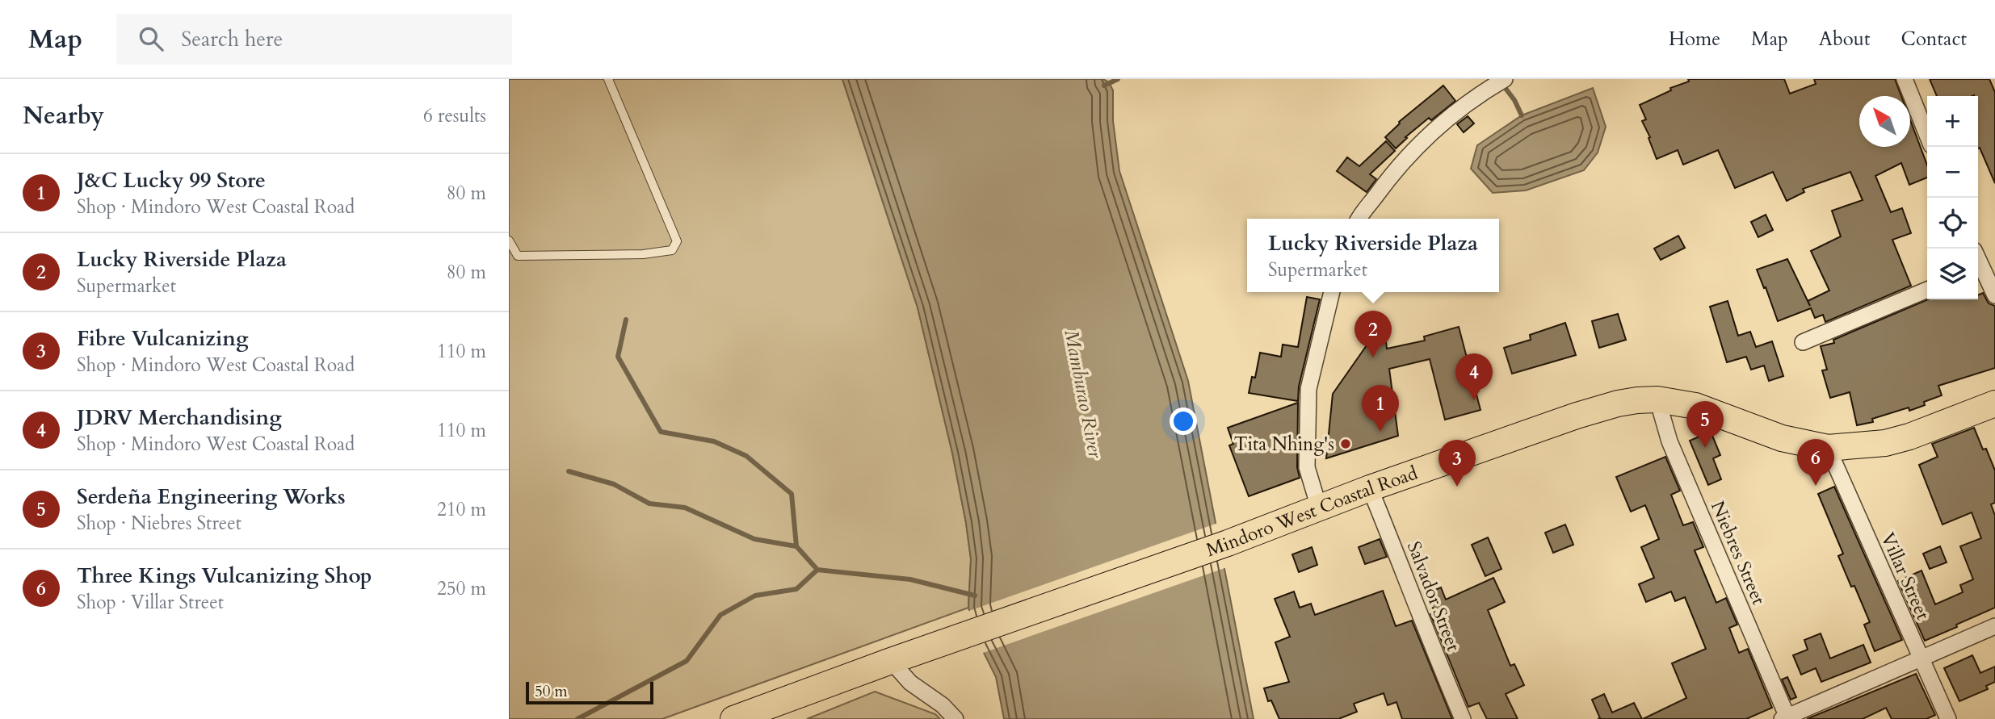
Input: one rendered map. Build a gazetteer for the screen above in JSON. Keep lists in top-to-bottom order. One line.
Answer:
{"streets":{"main road":["Mindoro West Coastal Road"],"street":["Niebres Street","Villar Street","Salvador Street"]},"crossings":[["Mindoro West Coastal Road","Niebres Street"],["Mindoro West Coastal Road","Villar Street"],["Mindoro West Coastal Road","Salvador Street"]],"water":["Mamburao River"],"places":["Tita Nhing's"],"scale_bar":"50 m","north":"top left","page":{"header":"Map","search":"Search here","nav":["Home","Map","About","Contact"],"heading":["Nearby","6 results"],"map_buttons":["+","−"],"list":[{"mark":"1","name":"J&C Lucky 99 Store","note":"Shop · Mindoro West Coastal Road","value":"80 m"},{"mark":"2","name":"Lucky Riverside Plaza","note":"Supermarket","value":"80 m"},{"mark":"3","name":"Fibre Vulcanizing","note":"Shop · Mindoro West Coastal Road","value":"110 m"},{"mark":"4","name":"JDRV Merchandising","note":"Shop · Mindoro West Coastal Road","value":"110 m"},{"mark":"5","name":"Serdeña Engineering Works","note":"Shop · Niebres Street","value":"210 m"},{"mark":"6","name":"Three Kings Vulcanizing Shop","note":"Shop · Villar Street","value":"250 m"}],"popup":["Lucky Riverside Plaza","Supermarket"],"pins":["2","4","1","5","6","3"],"scale":"50 m"}}
